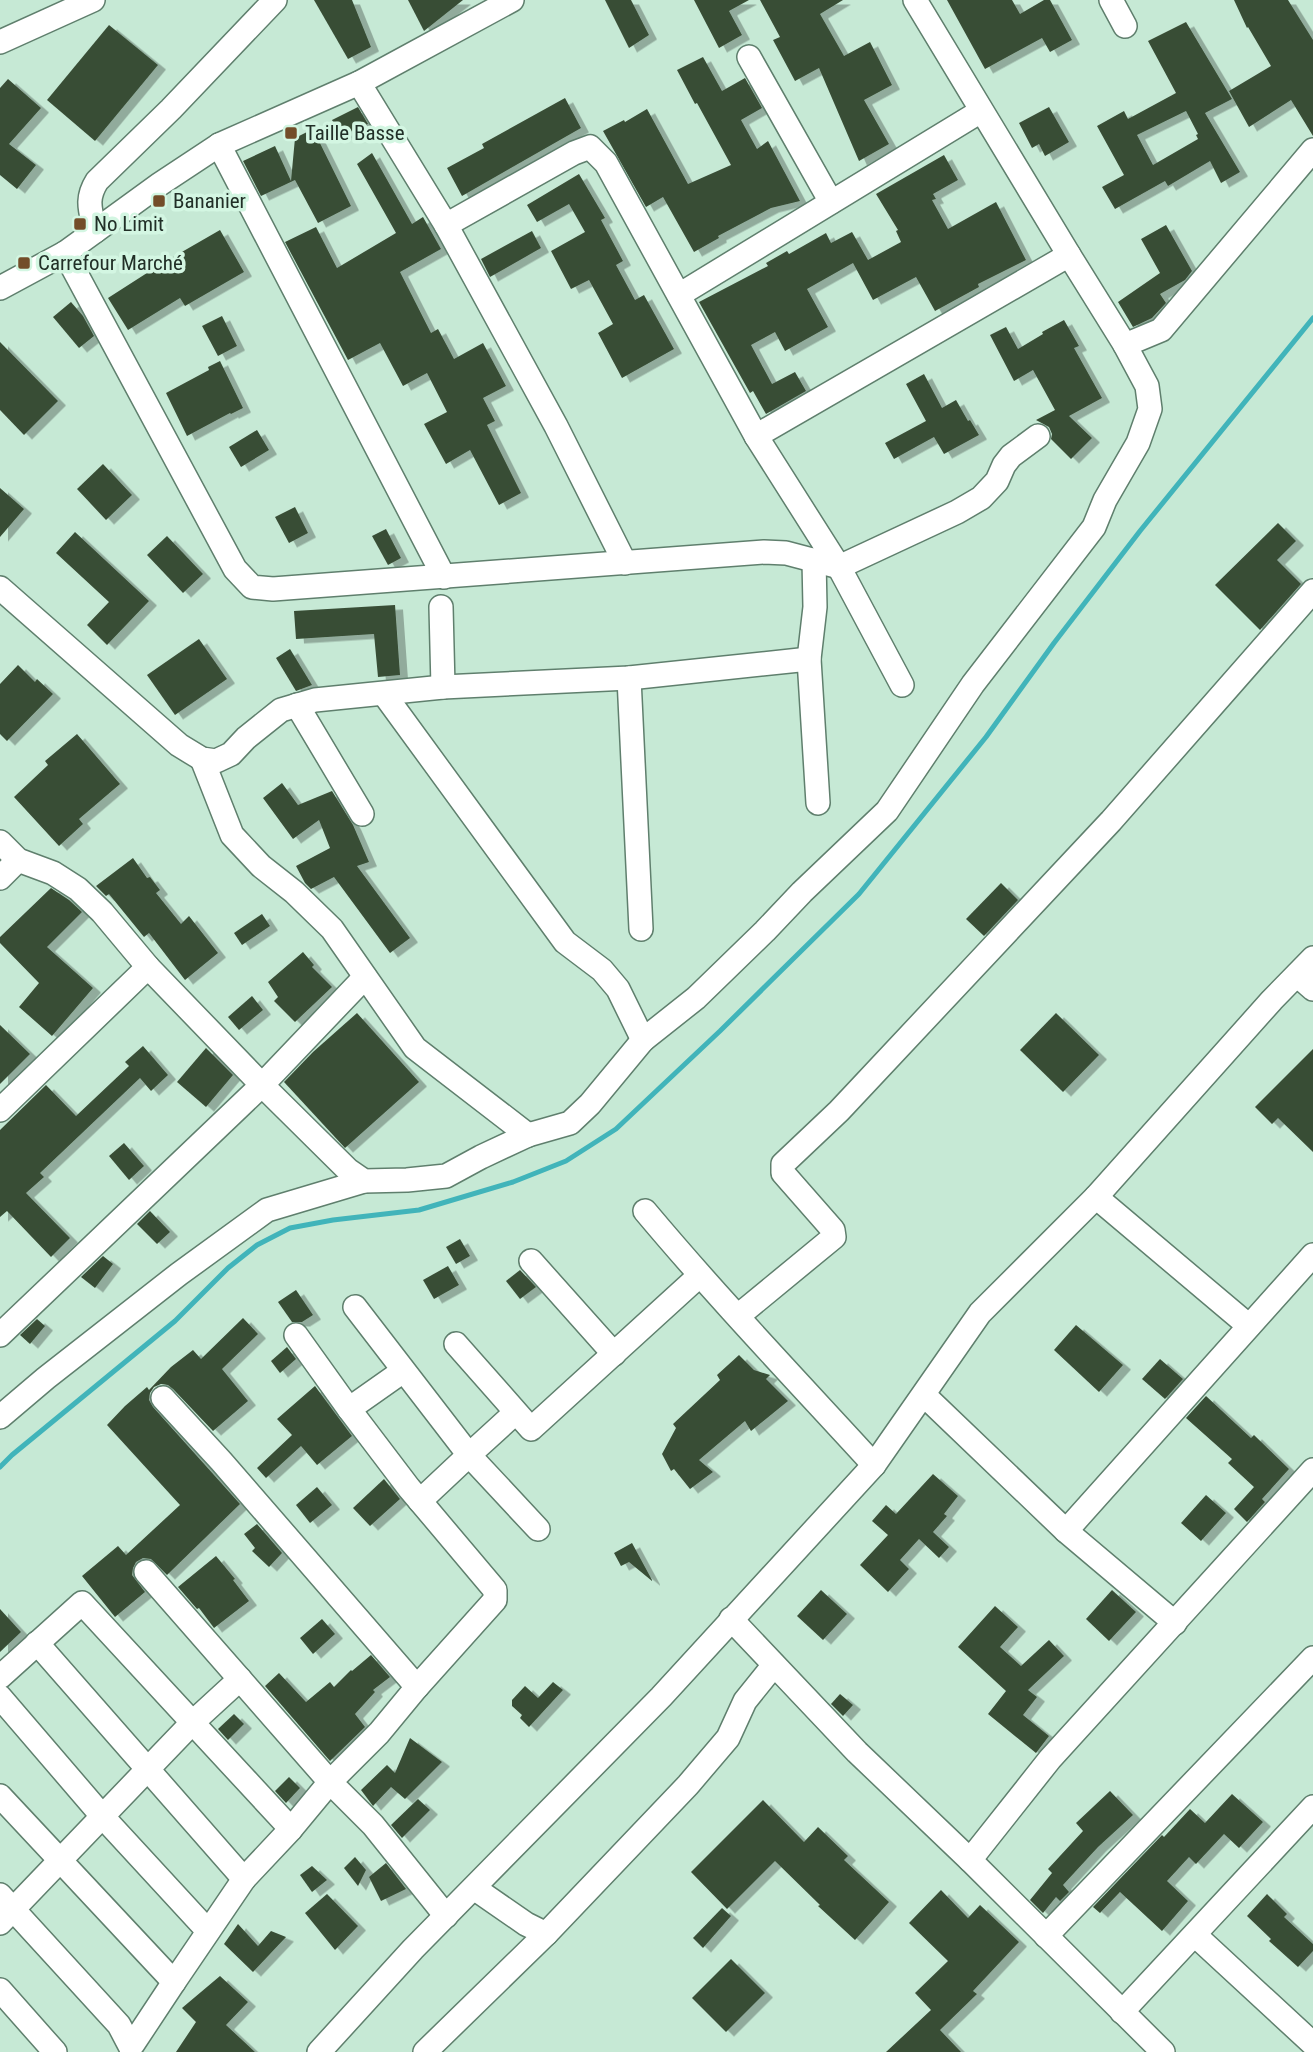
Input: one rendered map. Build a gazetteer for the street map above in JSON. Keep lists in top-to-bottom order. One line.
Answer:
{"places":{"transit":["Taille Basse","Bananier","No Limit","Carrefour Marché"]}}
